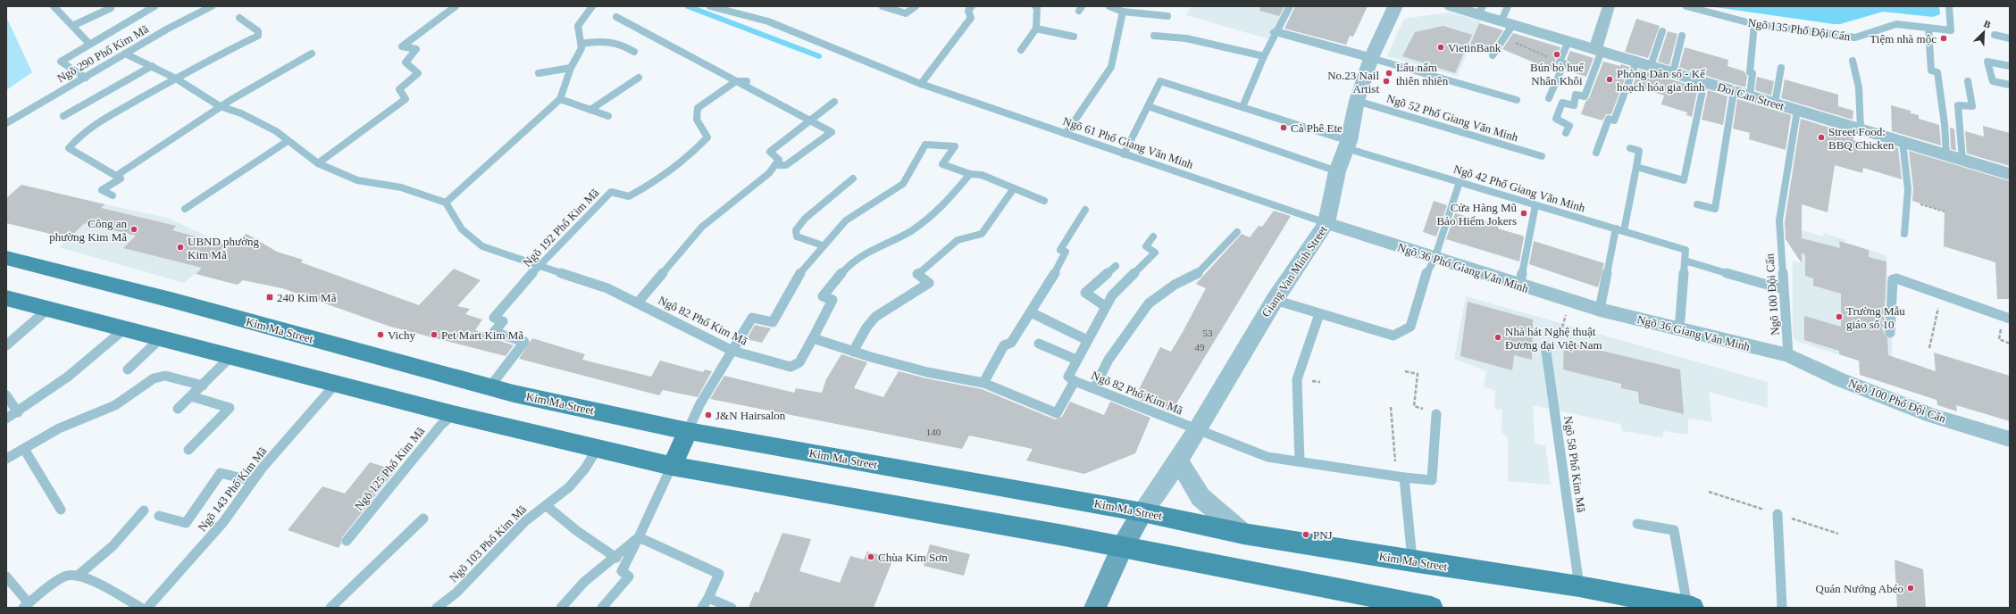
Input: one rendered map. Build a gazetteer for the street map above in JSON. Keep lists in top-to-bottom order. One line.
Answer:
{"streets":{"main road":["Kim Ma Street"],"street":["Doi Can Street","Ngõ 36 Phố Giang Văn Minh","Giang Van Minh Street","Ngõ 36 Giang Văn Minh","Ngõ 100 Phố Đội Cấn"],"lane":["Ngõ 135 Phố Đội Cấn","Ngõ 290 Phố Kim Mã","Ngõ 52 Phố Giang Văn Minh","Ngõ 61 Phố Giang Văn Minh","Ngõ 42 Phố Giang Văn Minh","Ngõ 192 Phố Kim Mã","Ngõ 100 Đội Cấn","Ngõ 82 Phố Kim Mã","Ngõ 58 Phố Kim Mã","Ngõ 125 Phố Kim Mã","Ngõ 143 Phố Kim Mã","Ngõ 103 Phố Kim Mã"]},"crossings":[["Doi Can Street","Ngõ 100 Đội Cấn"],["Ngõ 52 Phố Giang Văn Minh","Giang Van Minh Street"],["Ngõ 61 Phố Giang Văn Minh","Ngõ 36 Phố Giang Văn Minh"],["Ngõ 61 Phố Giang Văn Minh","Giang Van Minh Street"],["Ngõ 42 Phố Giang Văn Minh","Giang Van Minh Street"],["Ngõ 192 Phố Kim Mã","Ngõ 82 Phố Kim Mã"],["Ngõ 192 Phố Kim Mã","Kim Ma Street"],["Ngõ 36 Phố Giang Văn Minh","Giang Van Minh Street"],["Ngõ 36 Phố Giang Văn Minh","Ngõ 36 Giang Văn Minh"],["Giang Van Minh Street","Ngõ 82 Phố Kim Mã"],["Giang Van Minh Street","Kim Ma Street"],["Ngõ 100 Đội Cấn","Ngõ 36 Giang Văn Minh"],["Ngõ 100 Đội Cấn","Ngõ 100 Phố Đội Cấn"],["Kim Ma Street","Ngõ 58 Phố Kim Mã"],["Ngõ 36 Giang Văn Minh","Ngõ 100 Phố Đội Cấn"]],"places":{"other":["Tiệm nhà mộc","VietinBank","Bún bò huể Nhân Khôi","Lẩu nấm thiên nhiên","Phòng Dân số - Kế hoạch hóa gia đình","No.23 Nail Artist","Cà Phê Ete","Street Food: BBQ Chicken","Cửa Hàng Mũ Bảo Hiểm Jokers","Công an phường Kim Mã","UBND phường Kim Mã","Trường Mẫu giáo số 10","Vichy","Pet Mart Kim Mã","Nhà hát Nghệ thuật Đương đại Việt Nam","J&N Hairsalon","PNJ","Chùa Kim Sơn","Quán Nướng Abéo"],"transit":["240 Kim Mã"]},"house_numbers":["53","49","140"],"north":"top right"}
